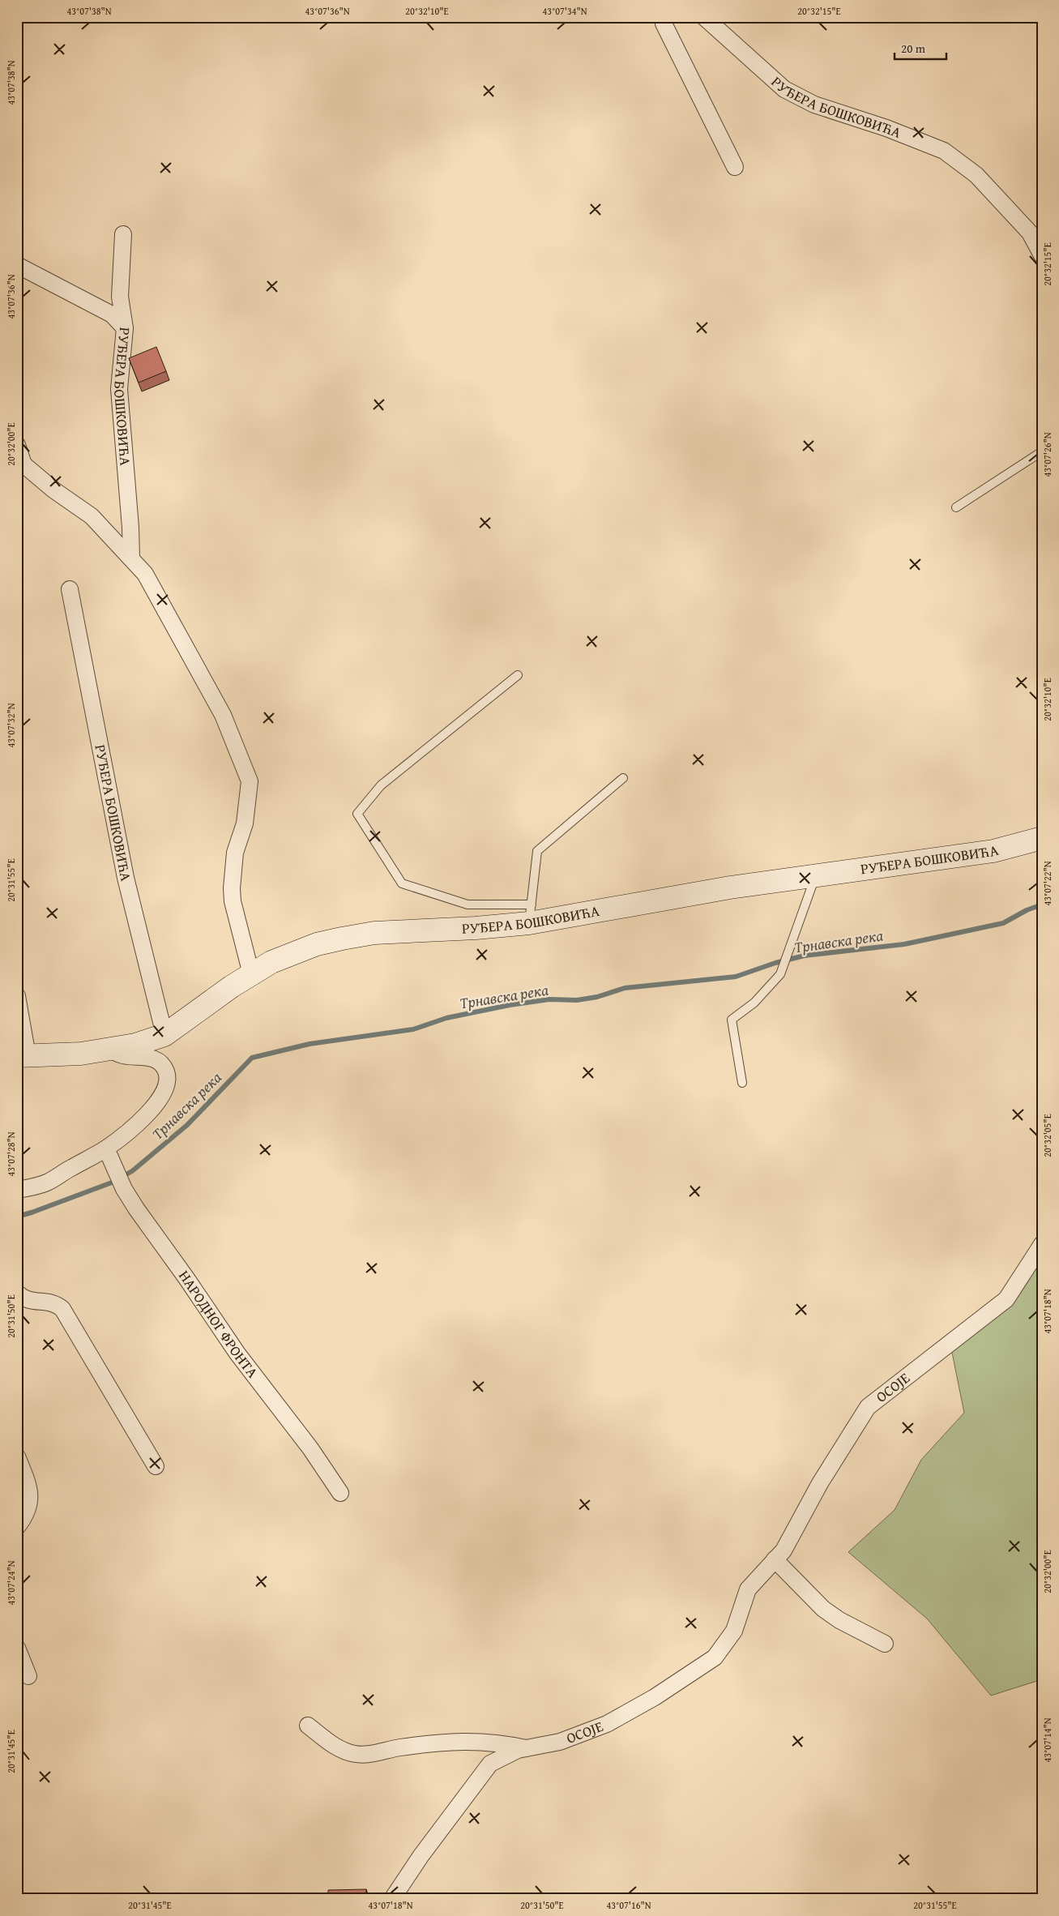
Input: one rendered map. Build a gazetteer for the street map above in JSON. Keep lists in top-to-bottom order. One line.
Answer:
{"streets":{"main road":["РУЂЕРА БОШКОВИЋА"],"street":["НАРОДНОГ ФРОНТА","ОСОЈЕ"]},"water":["Трнавска река"],"scale_bar":"20 m","coordinates":["43°07'38\"N","43°07'36\"N","20°32'10\"E","43°07'34\"N","20°32'15\"E","20°32'00\"E","43°07'26\"N","43°07'32\"N","20°31'55\"E","43°07'22\"N","20°32'05\"E","43°07'28\"N","43°07'18\"N","20°31'50\"E","43°07'24\"N","43°07'14\"N","20°31'45\"E","43°07'16\"N"]}
